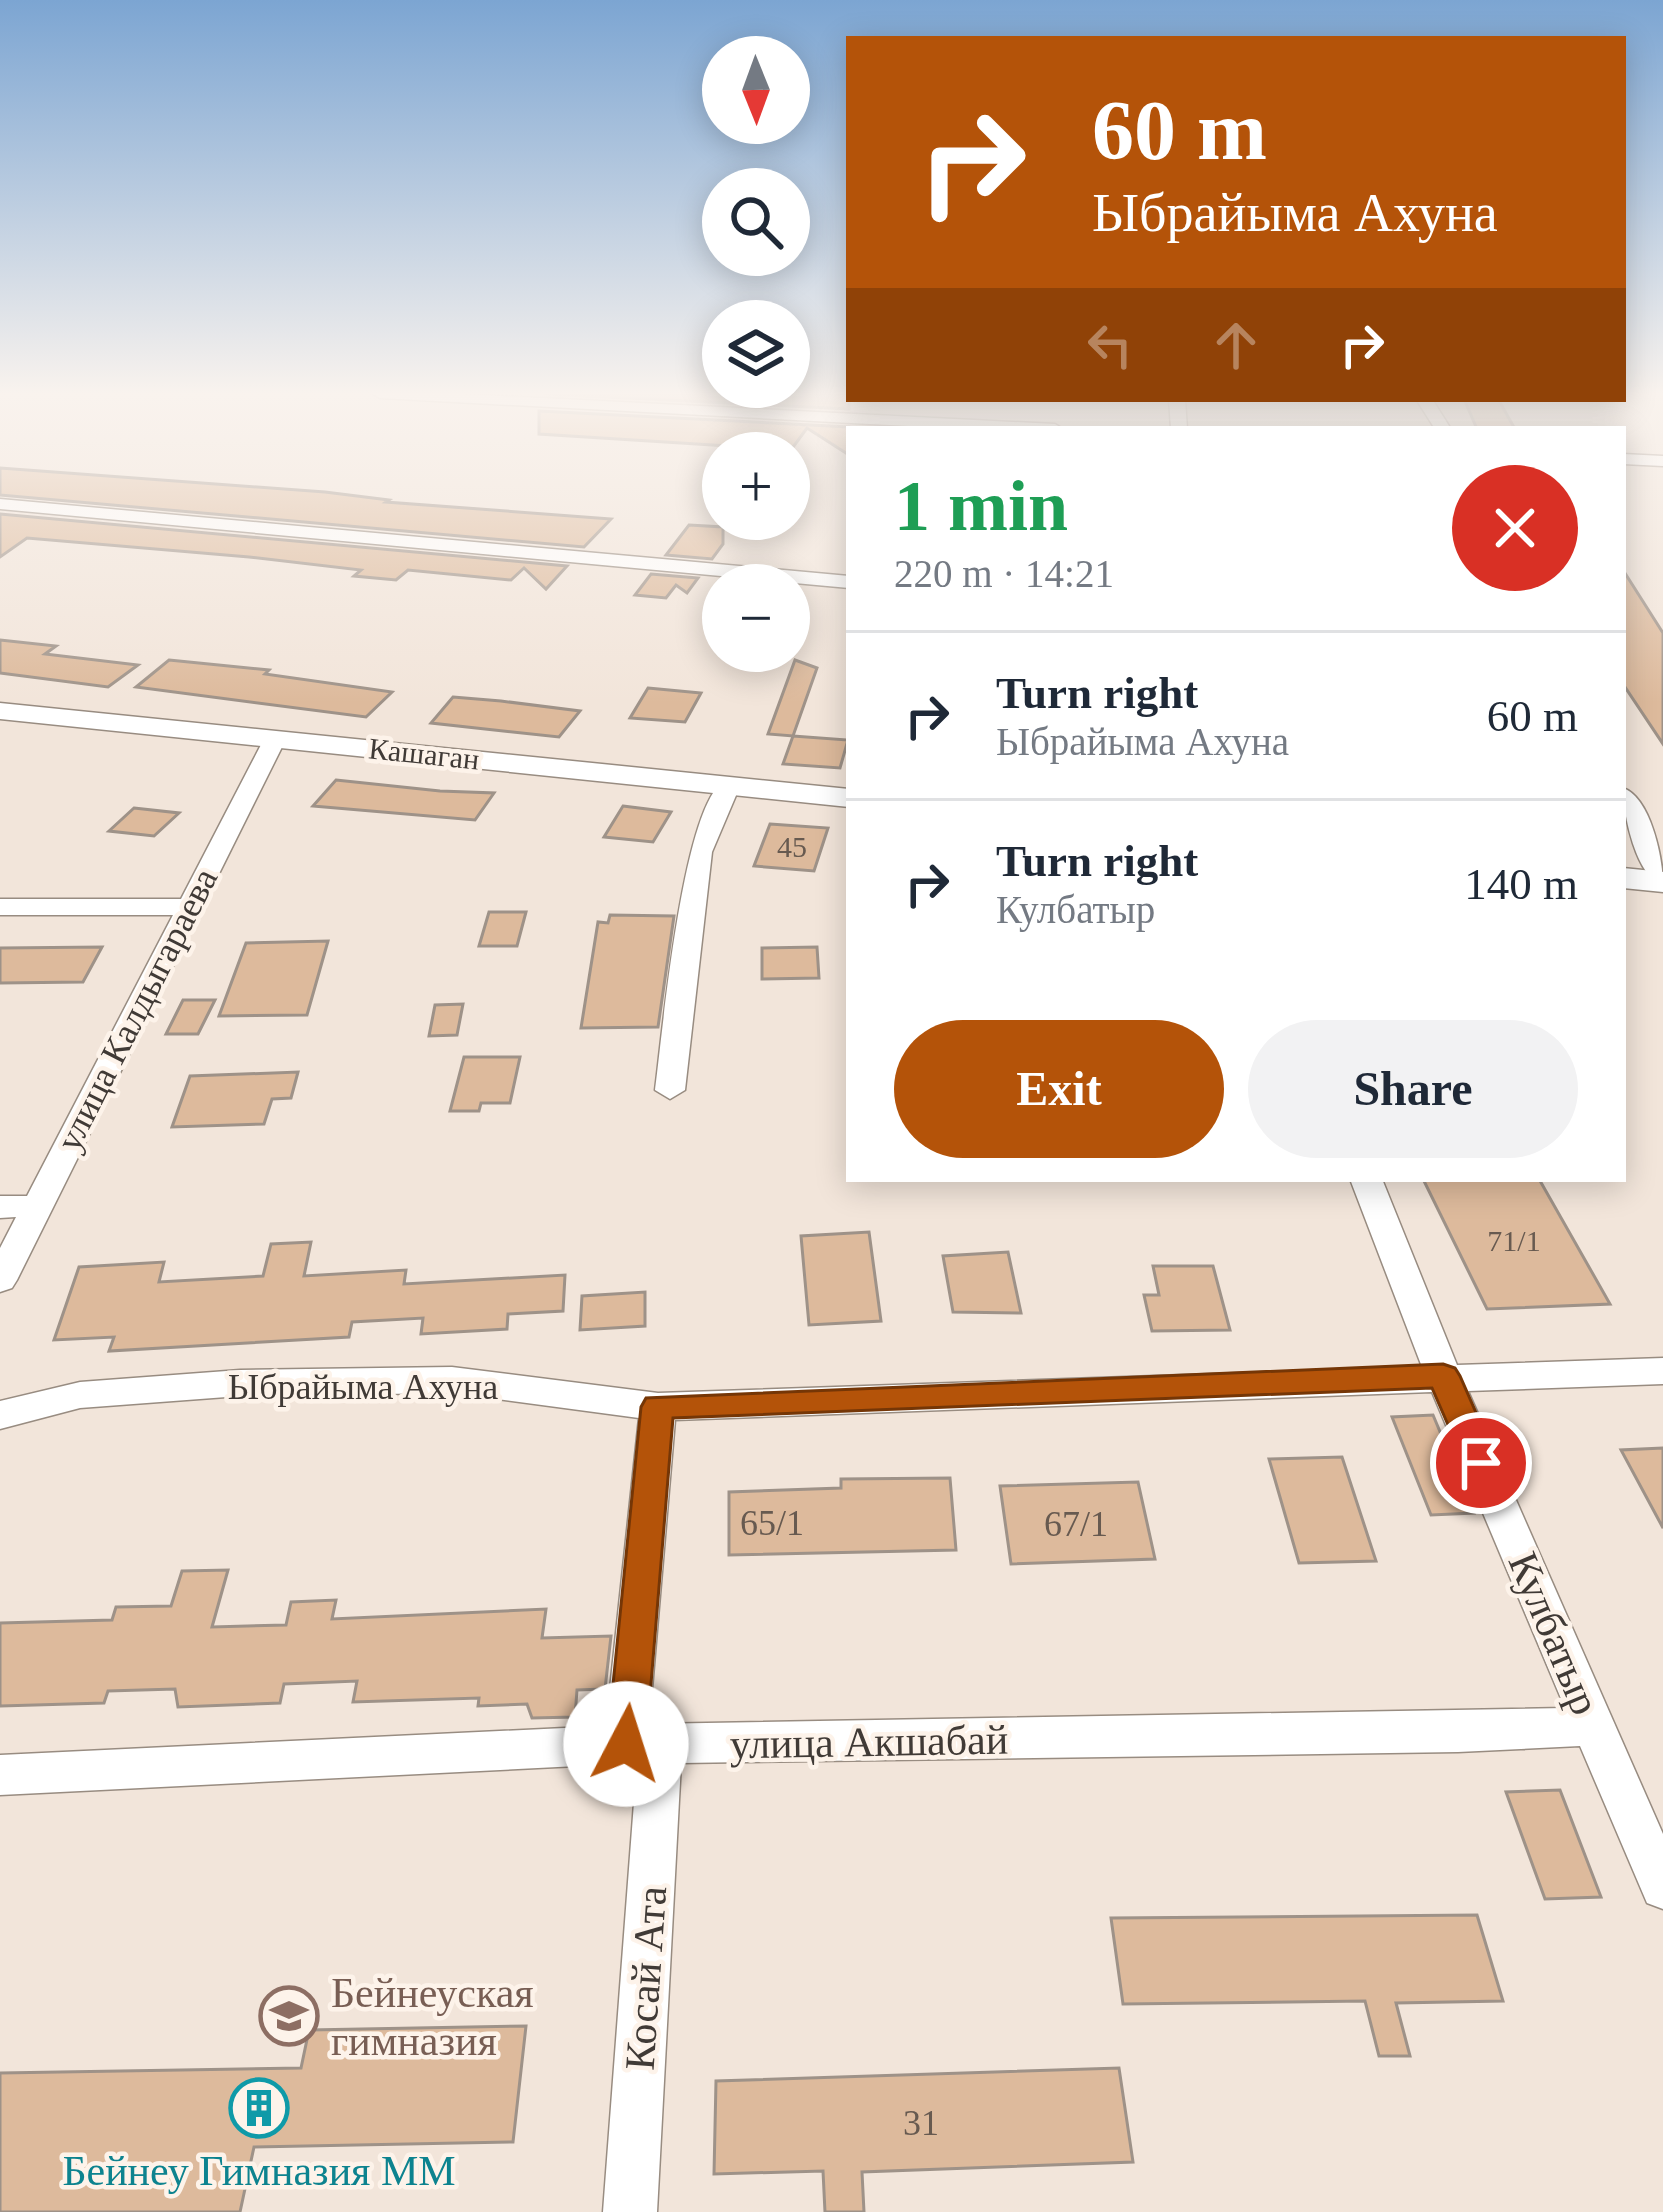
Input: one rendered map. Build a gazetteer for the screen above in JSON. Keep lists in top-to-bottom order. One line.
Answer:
{"streets":{"street":["Кашаган","улица Калдыгараева","Ыбрайыма Ахуна","Кулбатыр","улица Акшабай","Косай Ата"]},"crossings":[["Кашаган","улица Калдыгараева"],["Ыбрайыма Ахуна","Кулбатыр"],["Ыбрайыма Ахуна","Косай Ата"],["Кулбатыр","улица Акшабай"],["улица Акшабай","Косай Ата"]],"places":{"school or university":["Бейнеуская гимназия"],"building":["Бейнеу Гимназия ММ"]},"house_numbers":["45","71/1","65/1","67/1","31"],"north":"bottom","page":{"map_buttons":["+","−"],"turn":["60 m","Ыбрайыма Ахуна"],"heading":["1 min","220 m · 14:21"],"list":[{"name":"Turn right","note":"Ыбрайыма Ахуна","value":"60 m"},{"name":"Turn right","note":"Кулбатыр","value":"140 m"}],"buttons":["Exit","Share"]}}
